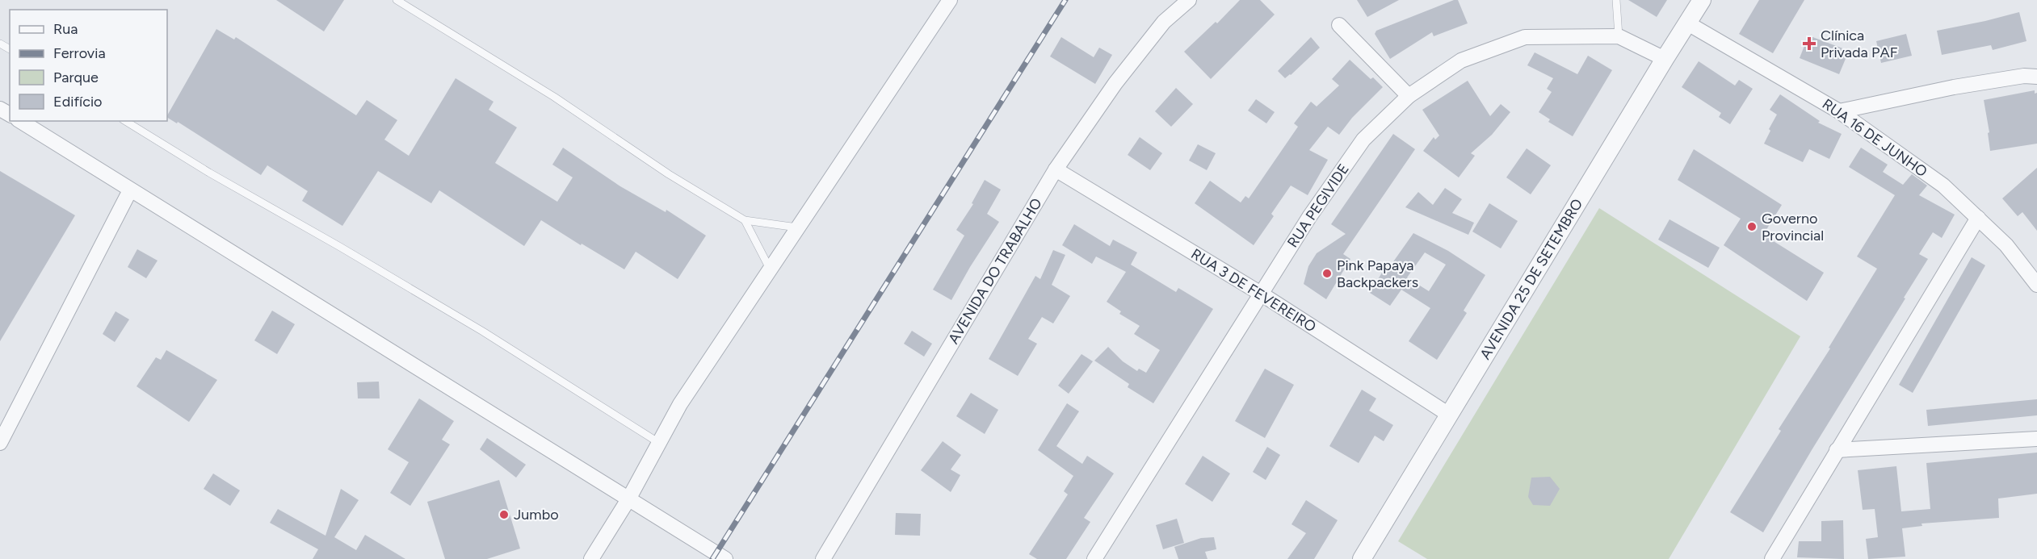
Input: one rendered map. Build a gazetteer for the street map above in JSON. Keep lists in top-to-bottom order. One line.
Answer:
{"streets":{"street":["RUA 16 DE JUNHO","RUA PEGIVIDE","AVENIDA DO TRABALHO","AVENIDA 25 DE SETEMBRO","RUA 3 DE FEVEREIRO"]},"crossings":[["RUA 16 DE JUNHO","AVENIDA 25 DE SETEMBRO"],["RUA PEGIVIDE","AVENIDA 25 DE SETEMBRO"],["RUA PEGIVIDE","RUA 3 DE FEVEREIRO"],["AVENIDA DO TRABALHO","RUA 3 DE FEVEREIRO"],["AVENIDA 25 DE SETEMBRO","RUA 3 DE FEVEREIRO"]],"places":{"health":["Clínica Privada PAF"],"other":["Governo Provincial","Pink Papaya Backpackers","Jumbo"]},"legend":["Rua","Ferrovia","Parque","Edifício"]}
